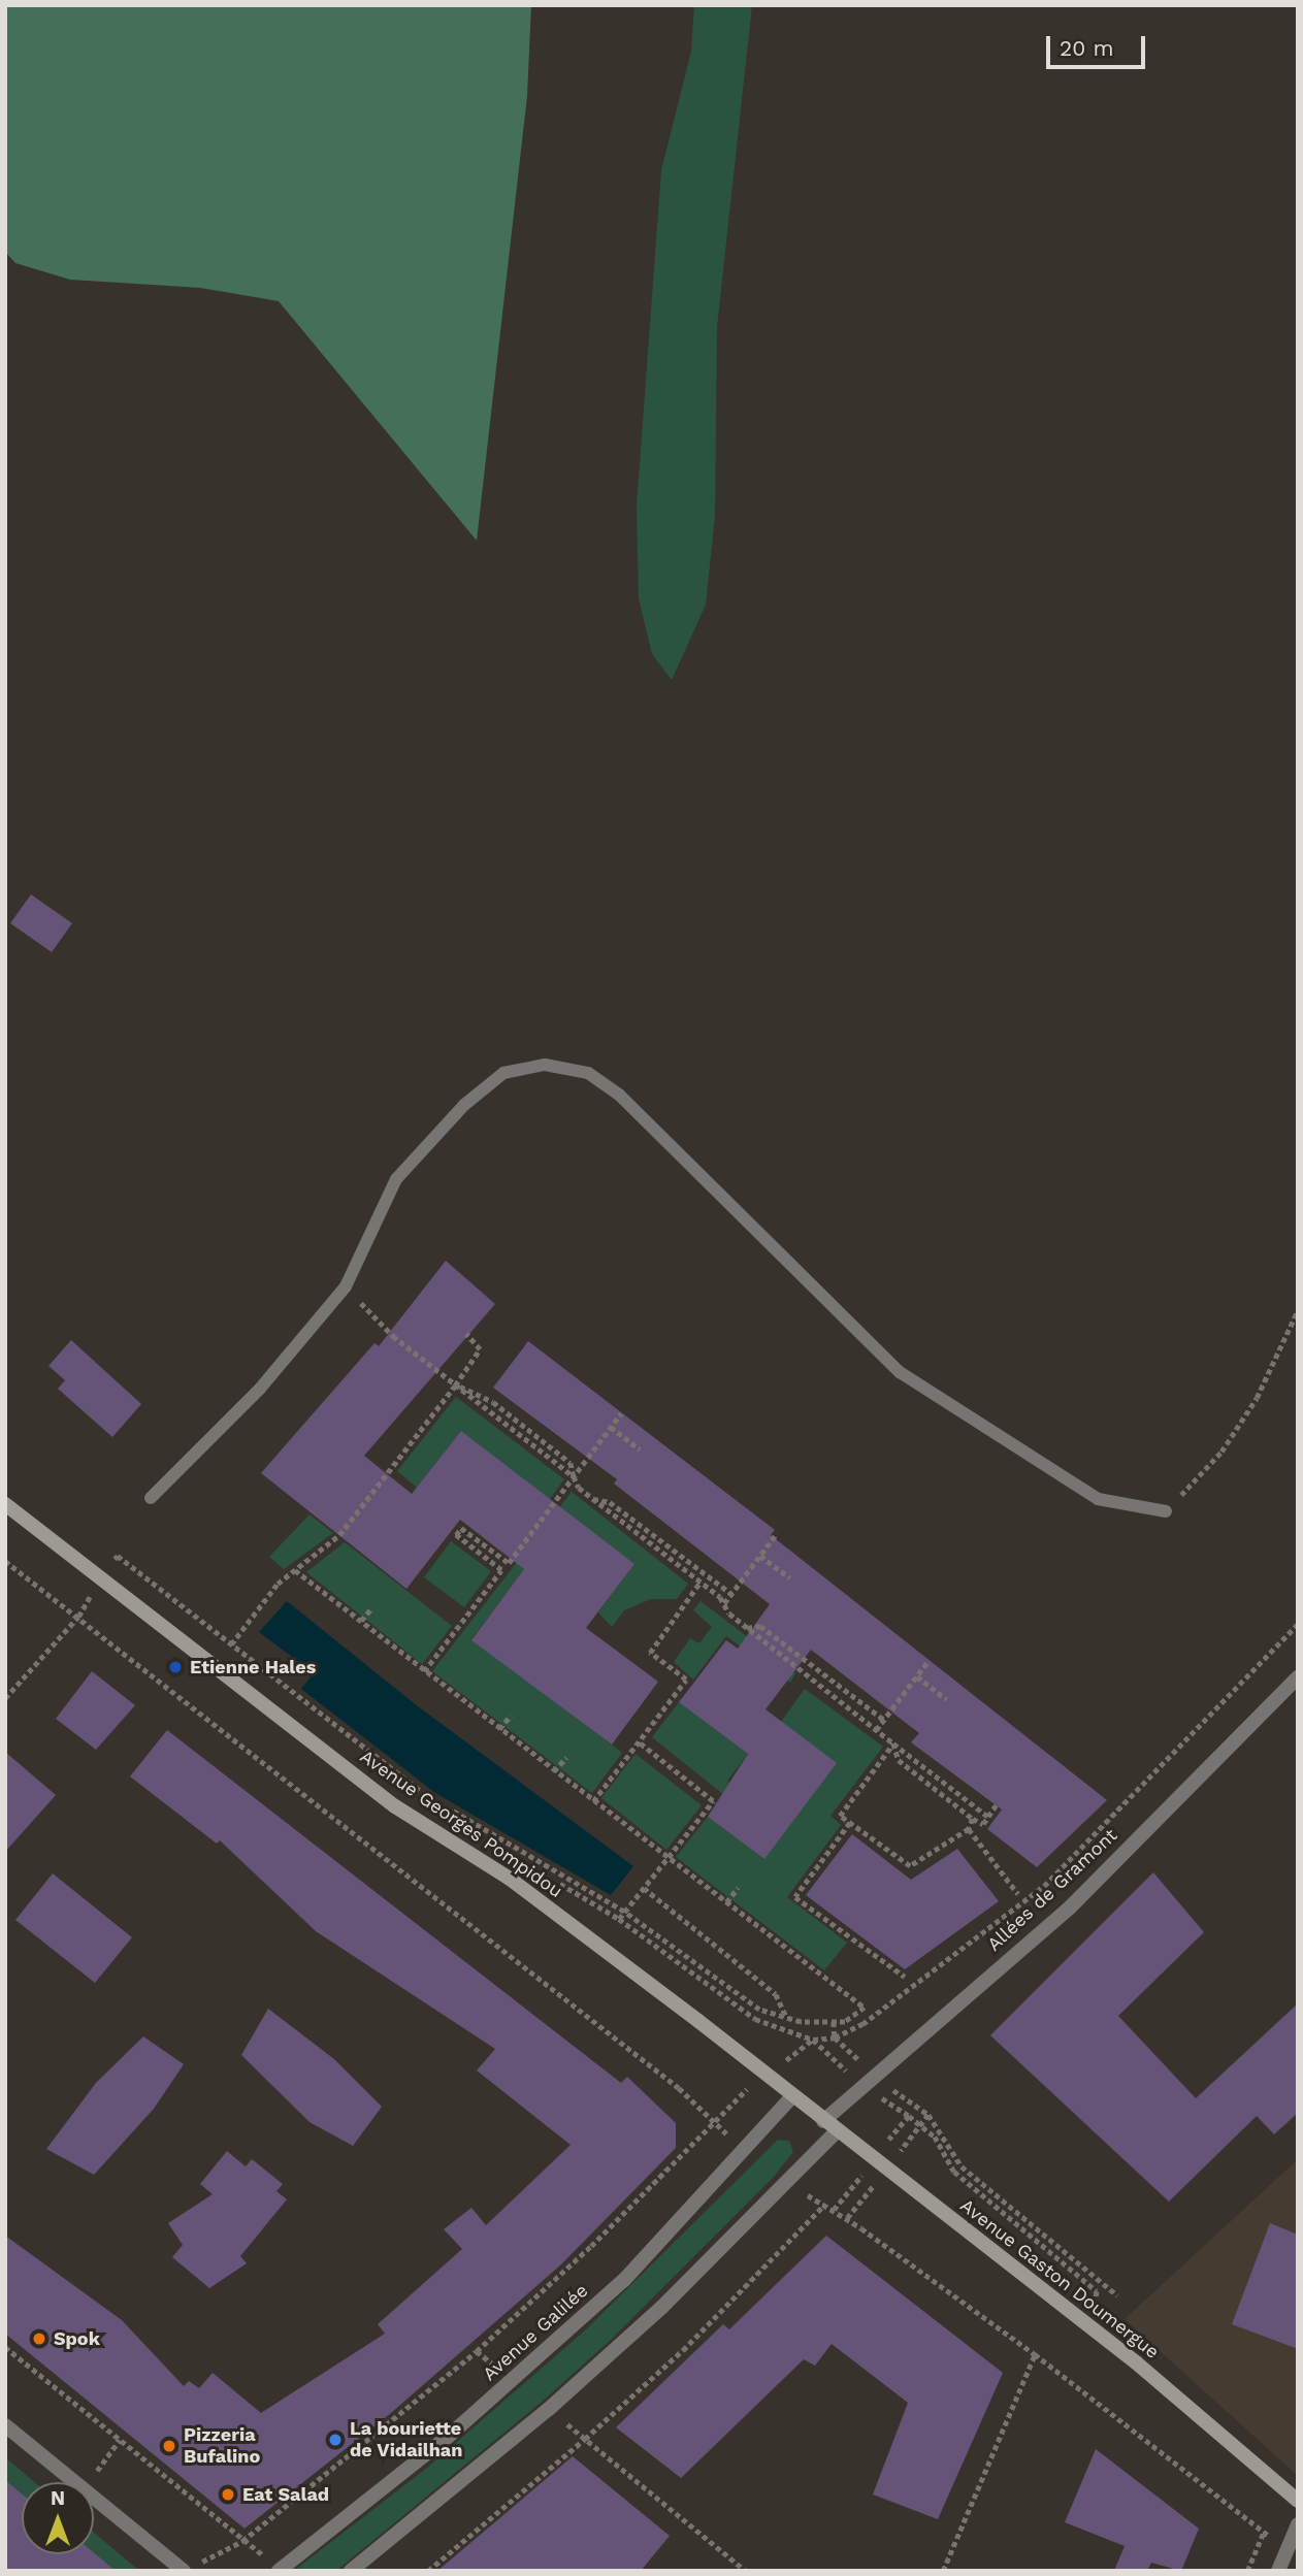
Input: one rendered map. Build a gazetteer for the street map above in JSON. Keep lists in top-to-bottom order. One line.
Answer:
{"streets":{"main road":["Avenue Georges Pompidou","Avenue Gaston Doumergue"],"street":["Allées de Gramont","Avenue Galilée"]},"crossings":[["Avenue Georges Pompidou","Avenue Gaston Doumergue"],["Avenue Georges Pompidou","Avenue Galilée"],["Allées de Gramont","Avenue Gaston Doumergue"],["Avenue Gaston Doumergue","Avenue Galilée"]],"places":["Etienne Hales","Spok","La bouriette de Vidailhan","Pizzeria Bufalino","Eat Salad"],"scale_bar":"20 m","north":"top"}
